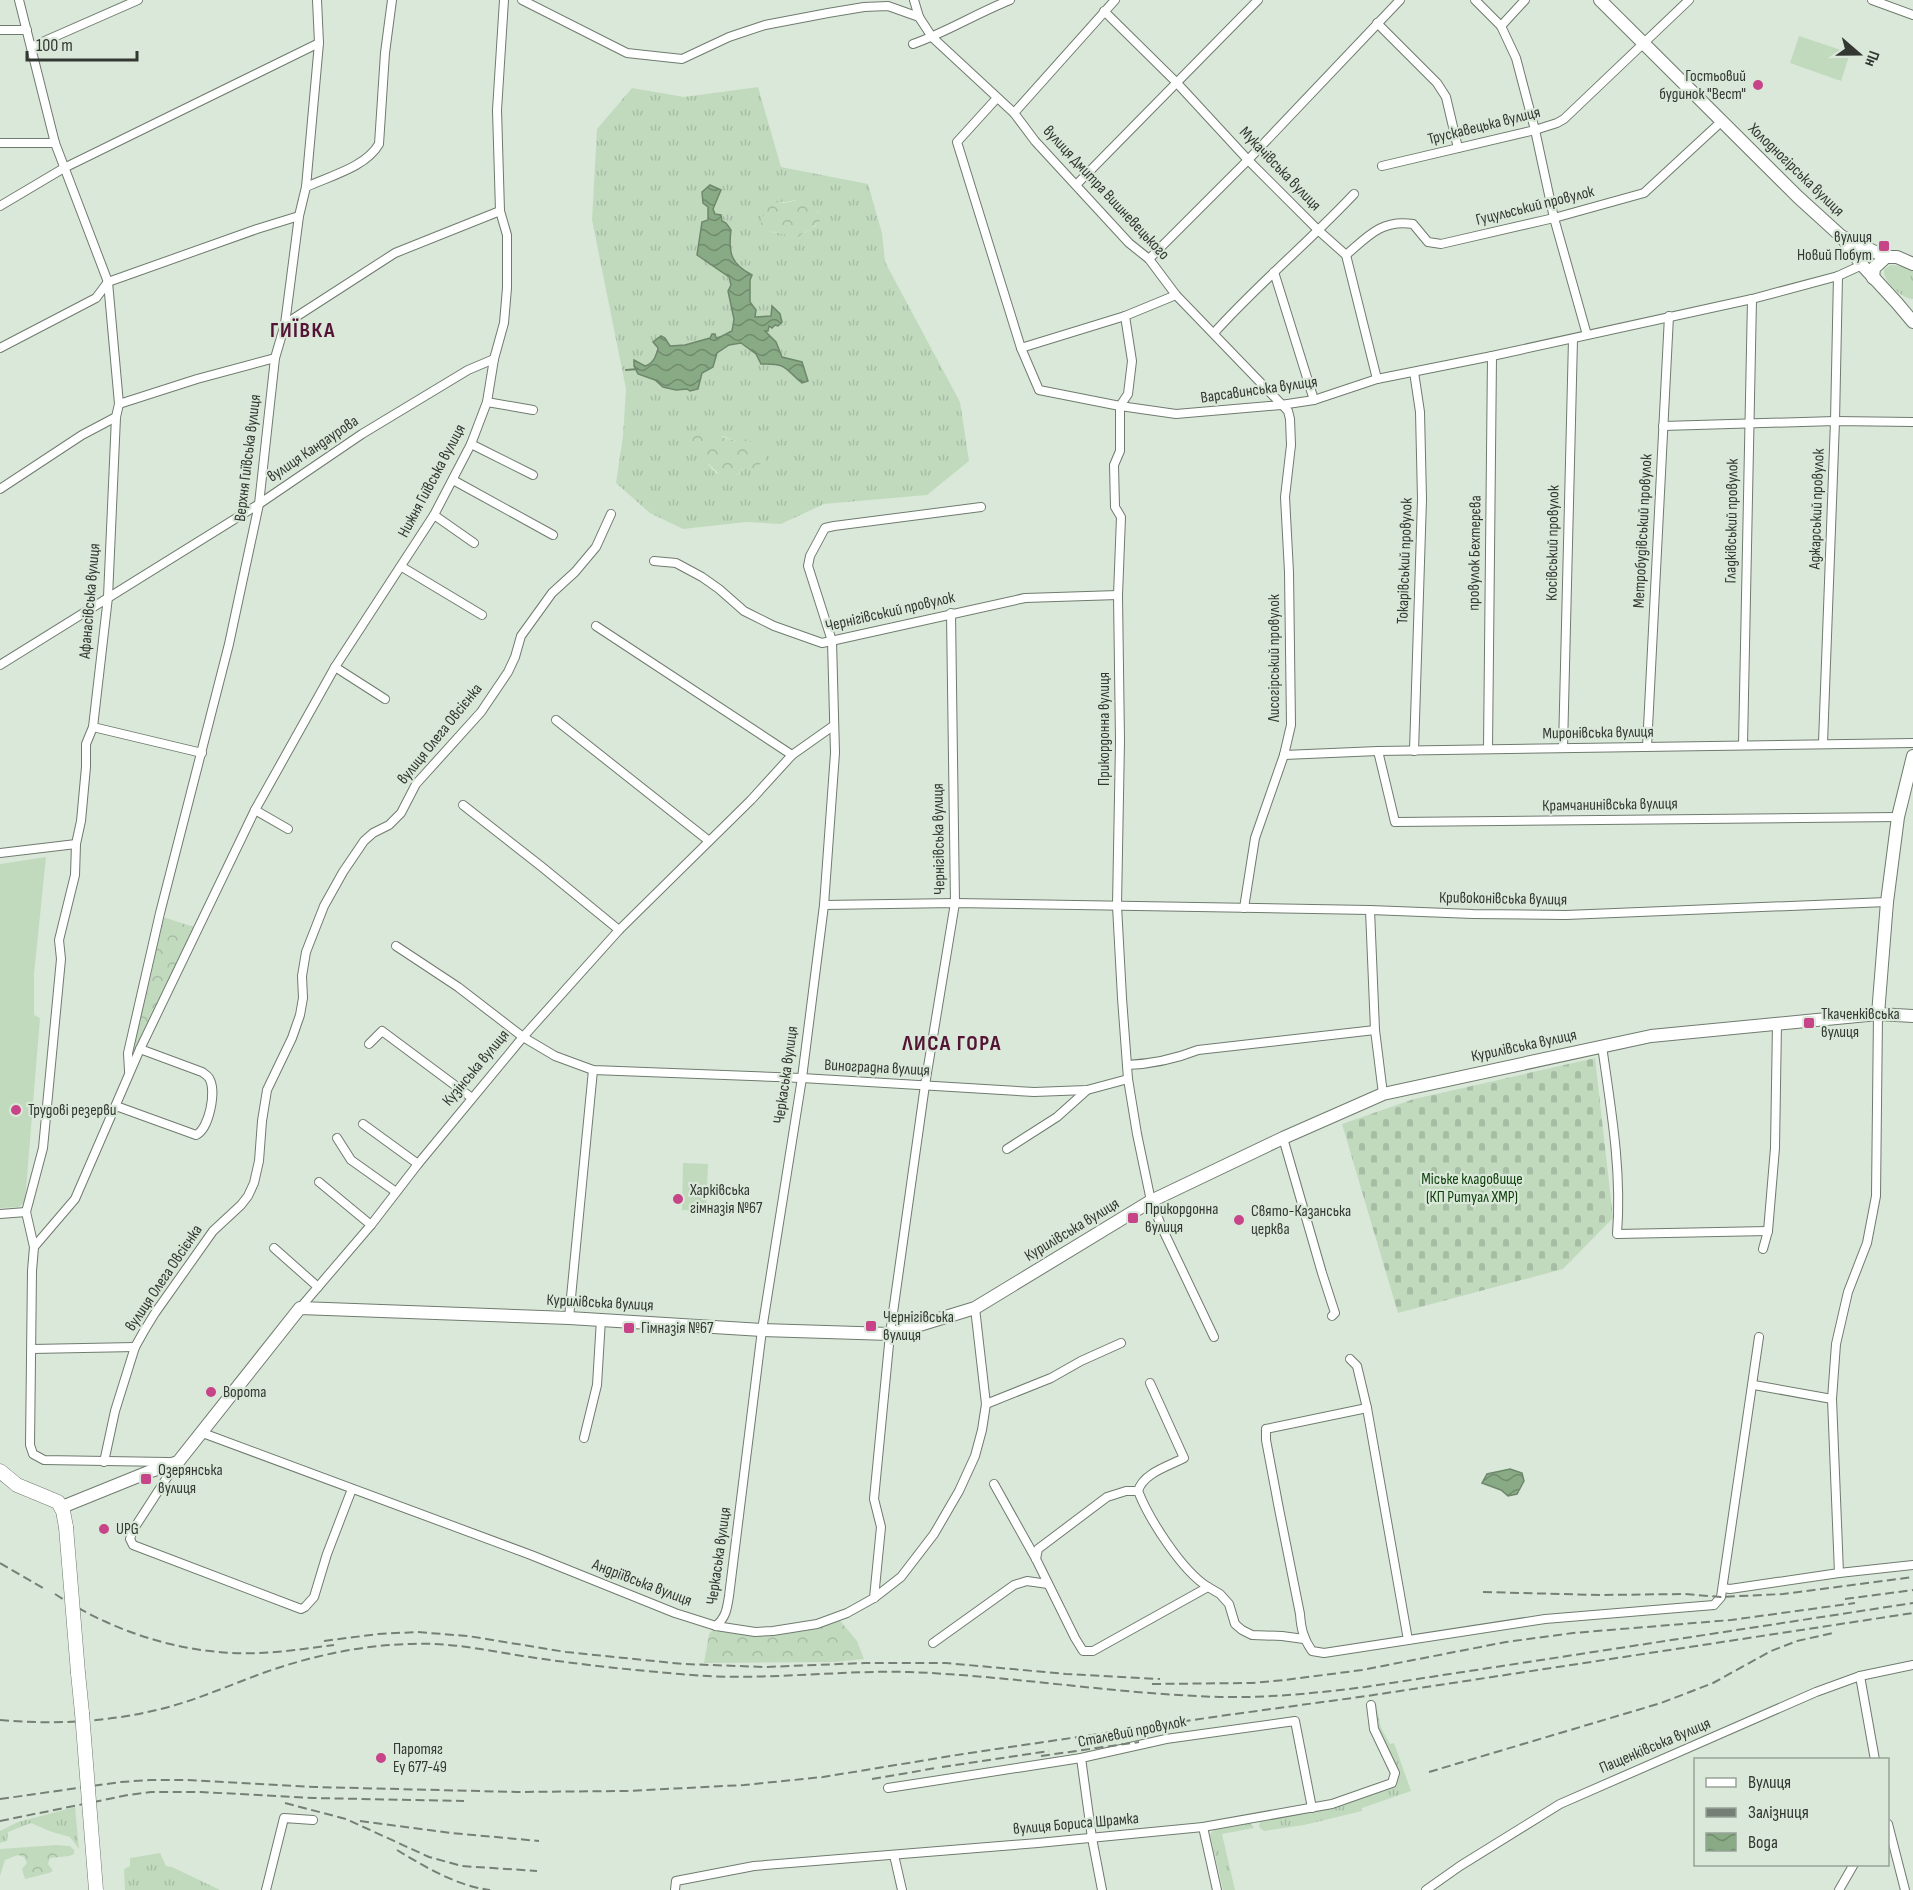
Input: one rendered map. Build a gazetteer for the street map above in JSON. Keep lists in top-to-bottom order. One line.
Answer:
{"streets":{"main road":["Холодногірська вулиця","Курилівська вулиця","Кузінська вулиця"],"street":["Трускавецька вулиця","Мукачівська вулиця","вулиця Дмитра Вишневецького","Гуцульський провулок","Варсавинська вулиця","вулиця Кандаурова","Верхня Гиївська вулиця","Нижня Гиївська вулиця","Аджарський провулок","Гладківський провулок","Метробудівський провулок","Косівський провулок","провулок Бехтерєва","Токарівський провулок","Афанасівська вулиця","Чернігівський провулок","Лисогірський провулок","Прикордонна вулиця","Миронівська вулиця","вулиця Олега Овсієнка","Крамчанинівська вулиця","Чернігівська вулиця","Кривоконівська вулиця","Виноградна вулиця","Черкаська вулиця","Андріївська вулиця","Сталевий провулок","Пащенківська вулиця","вулиця Бориса Шрамка"]},"crossings":[["Трускавецька вулиця","Холодногірська вулиця"],["Мукачівська вулиця","Гуцульський провулок"],["Холодногірська вулиця","Гуцульський провулок"],["Холодногірська вулиця","Варсавинська вулиця"],["вулиця Дмитра Вишневецького","Варсавинська вулиця"],["вулиця Дмитра Вишневецького","Лисогірський провулок"],["Варсавинська вулиця","Аджарський провулок"],["Варсавинська вулиця","Гладківський провулок"],["Варсавинська вулиця","Метробудівський провулок"],["Варсавинська вулиця","Косівський провулок"],["Варсавинська вулиця","провулок Бехтерєва"],["Варсавинська вулиця","Токарівський провулок"],["Варсавинська вулиця","Лисогірський провулок"],["Варсавинська вулиця","Прикордонна вулиця"],["вулиця Кандаурова","Верхня Гиївська вулиця"],["вулиця Кандаурова","Нижня Гиївська вулиця"],["вулиця Кандаурова","Афанасівська вулиця"],["Верхня Гиївська вулиця","Нижня Гиївська вулиця"],["Аджарський провулок","Миронівська вулиця"],["Гладківський провулок","Миронівська вулиця"],["Метробудівський провулок","Миронівська вулиця"],["Косівський провулок","Миронівська вулиця"],["провулок Бехтерєва","Миронівська вулиця"],["Токарівський провулок","Миронівська вулиця"],["Чернігівський провулок","Прикордонна вулиця"],["Чернігівський провулок","Чернігівська вулиця"],["Чернігівський провулок","Черкаська вулиця"],["Лисогірський провулок","Миронівська вулиця"],["Лисогірський провулок","Кривоконівська вулиця"],["Прикордонна вулиця","Кривоконівська вулиця"],["Прикордонна вулиця","Курилівська вулиця"],["Прикордонна вулиця","Виноградна вулиця"],["Миронівська вулиця","Крамчанинівська вулиця"],["Чернігівська вулиця","Кривоконівська вулиця"],["Чернігівська вулиця","Курилівська вулиця"],["Чернігівська вулиця","Виноградна вулиця"],["Чернігівська вулиця","Андріївська вулиця"],["Кривоконівська вулиця","Черкаська вулиця"],["Курилівська вулиця","Кузінська вулиця"],["Курилівська вулиця","Черкаська вулиця"],["Курилівська вулиця","Андріївська вулиця"],["Кузінська вулиця","Виноградна вулиця"],["Кузінська вулиця","Черкаська вулиця"],["Кузінська вулиця","Андріївська вулиця"],["Виноградна вулиця","Черкаська вулиця"],["Черкаська вулиця","Андріївська вулиця"],["Сталевий провулок","вулиця Бориса Шрамка"]],"districts":["ГИЇВКА","ЛИСА ГОРА"],"parks":["Міське кладовище (КП Ритуал ХМР)"],"places":{"other":["Гостьовий будинок \"Вест\"","Трудові резерви","Харківська гімназія №67","Свято-Казанська церква","Ворота","UPG","Паротяг Еу 677-49"],"transit":["вулиця Новий Побут","Ткаченківська вулиця","Прикордонна вулиця","Чернігівська вулиця","Гімназія №67","Озерянська вулиця"]},"legend":["Вулиця","Залізниця","Вода"],"scale_bar":"100 m","north":"right"}
